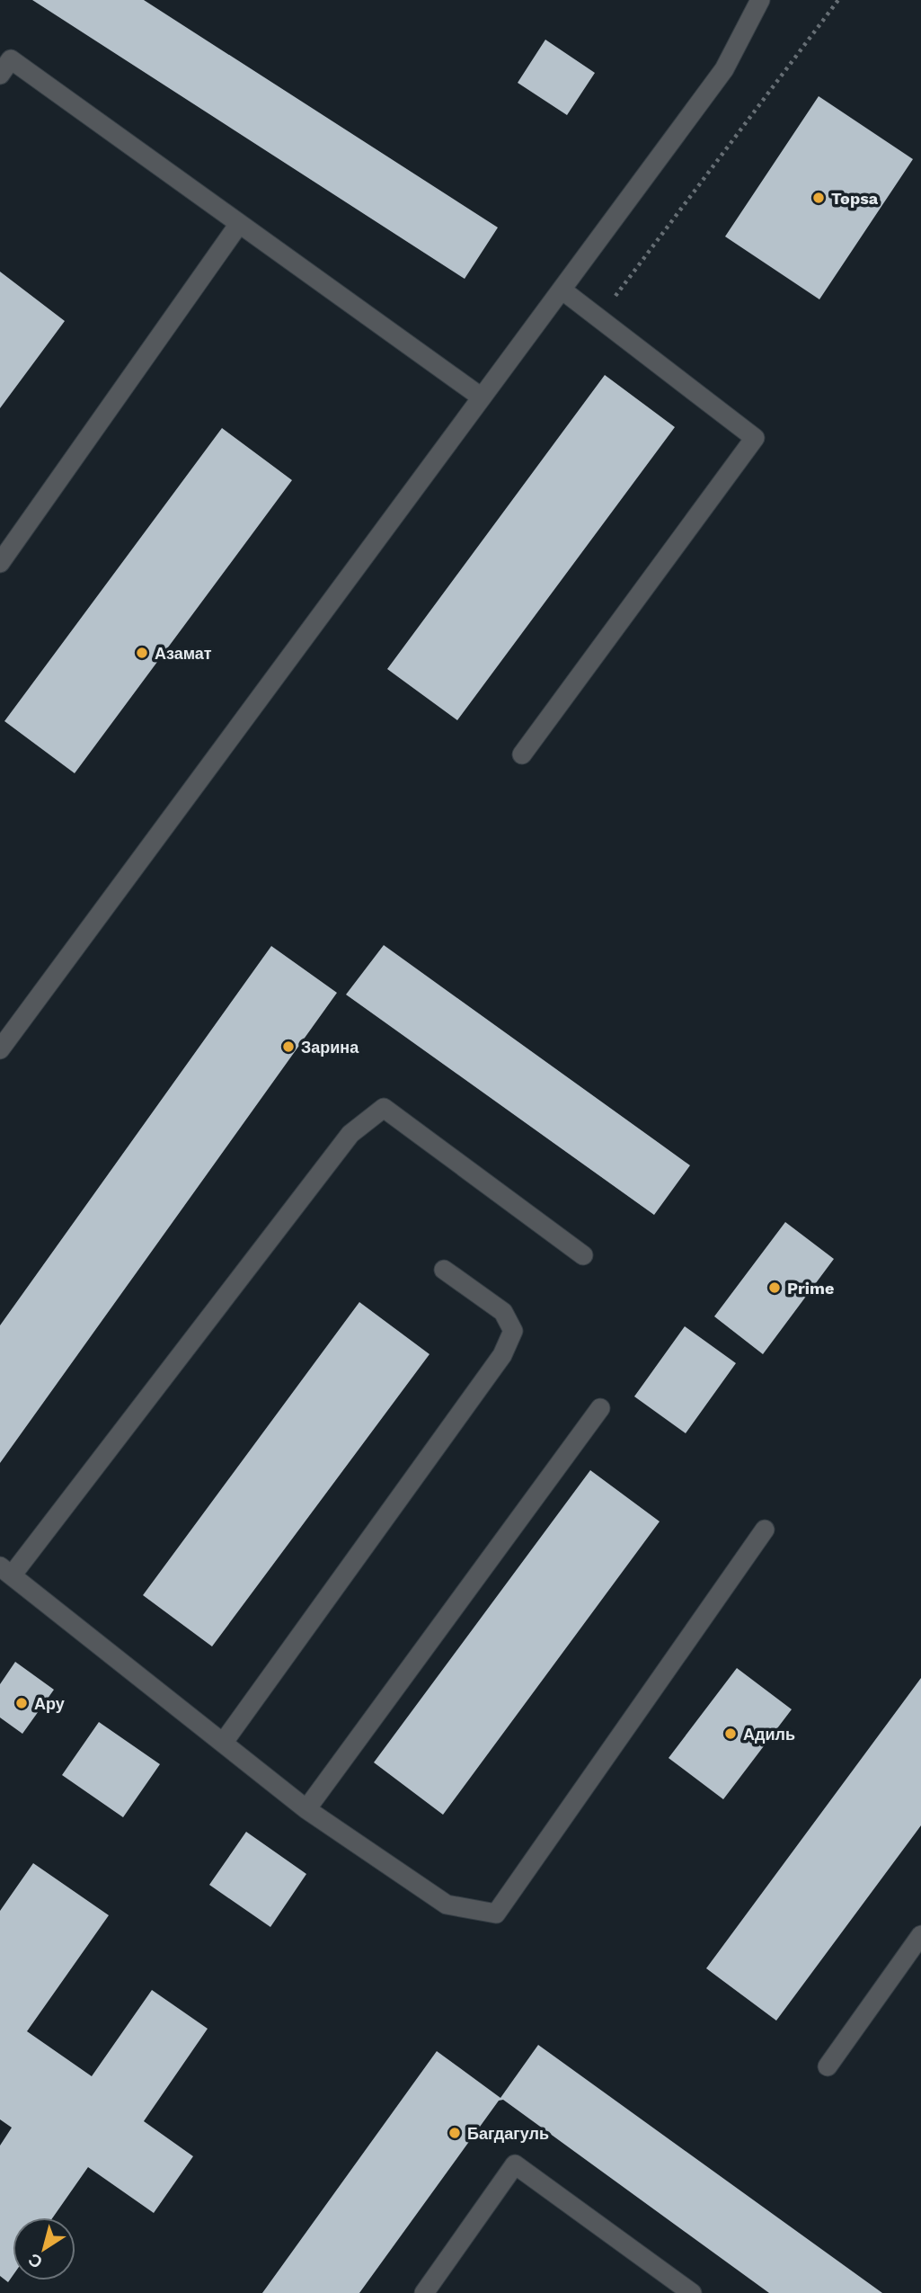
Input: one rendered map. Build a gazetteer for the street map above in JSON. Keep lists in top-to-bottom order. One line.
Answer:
{"places":["Topsa","Азамат","Зарина","Prime","Ару","Адиль","Багдагуль"],"north":"bottom left"}
